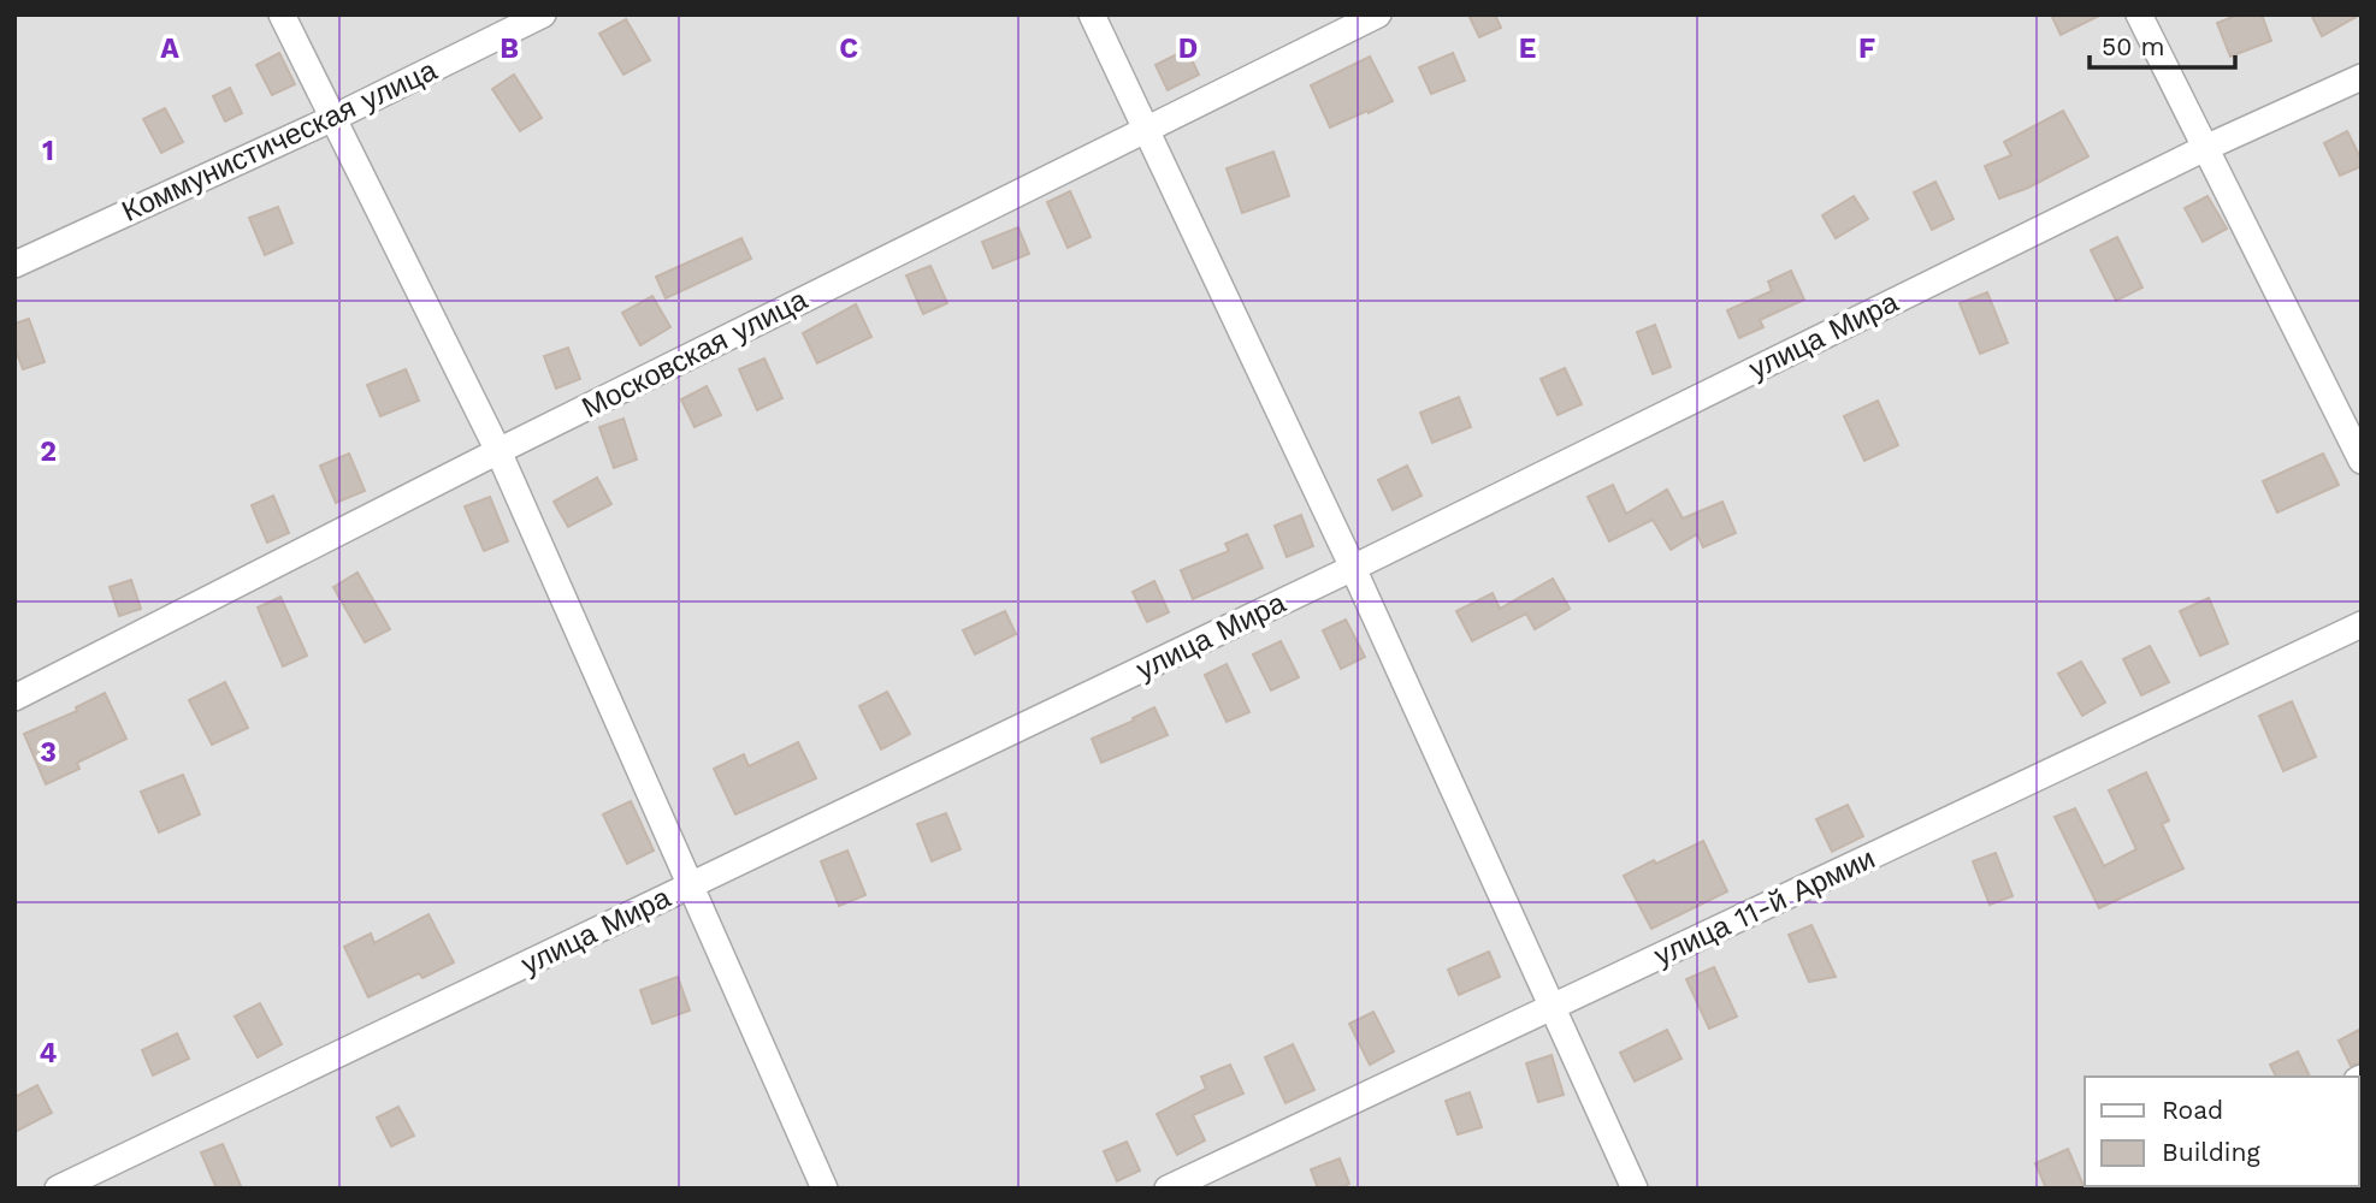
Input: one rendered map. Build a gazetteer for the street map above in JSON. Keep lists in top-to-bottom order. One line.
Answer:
{"streets":{"street":["Коммунистическая улица","улица Мира","Московская улица","улица 11-й Армии"]},"legend":["Road","Building"],"scale_bar":"50 m","grid":{"columns":["A","B","C","D","E","F"],"rows":["1","2","3","4"]}}
